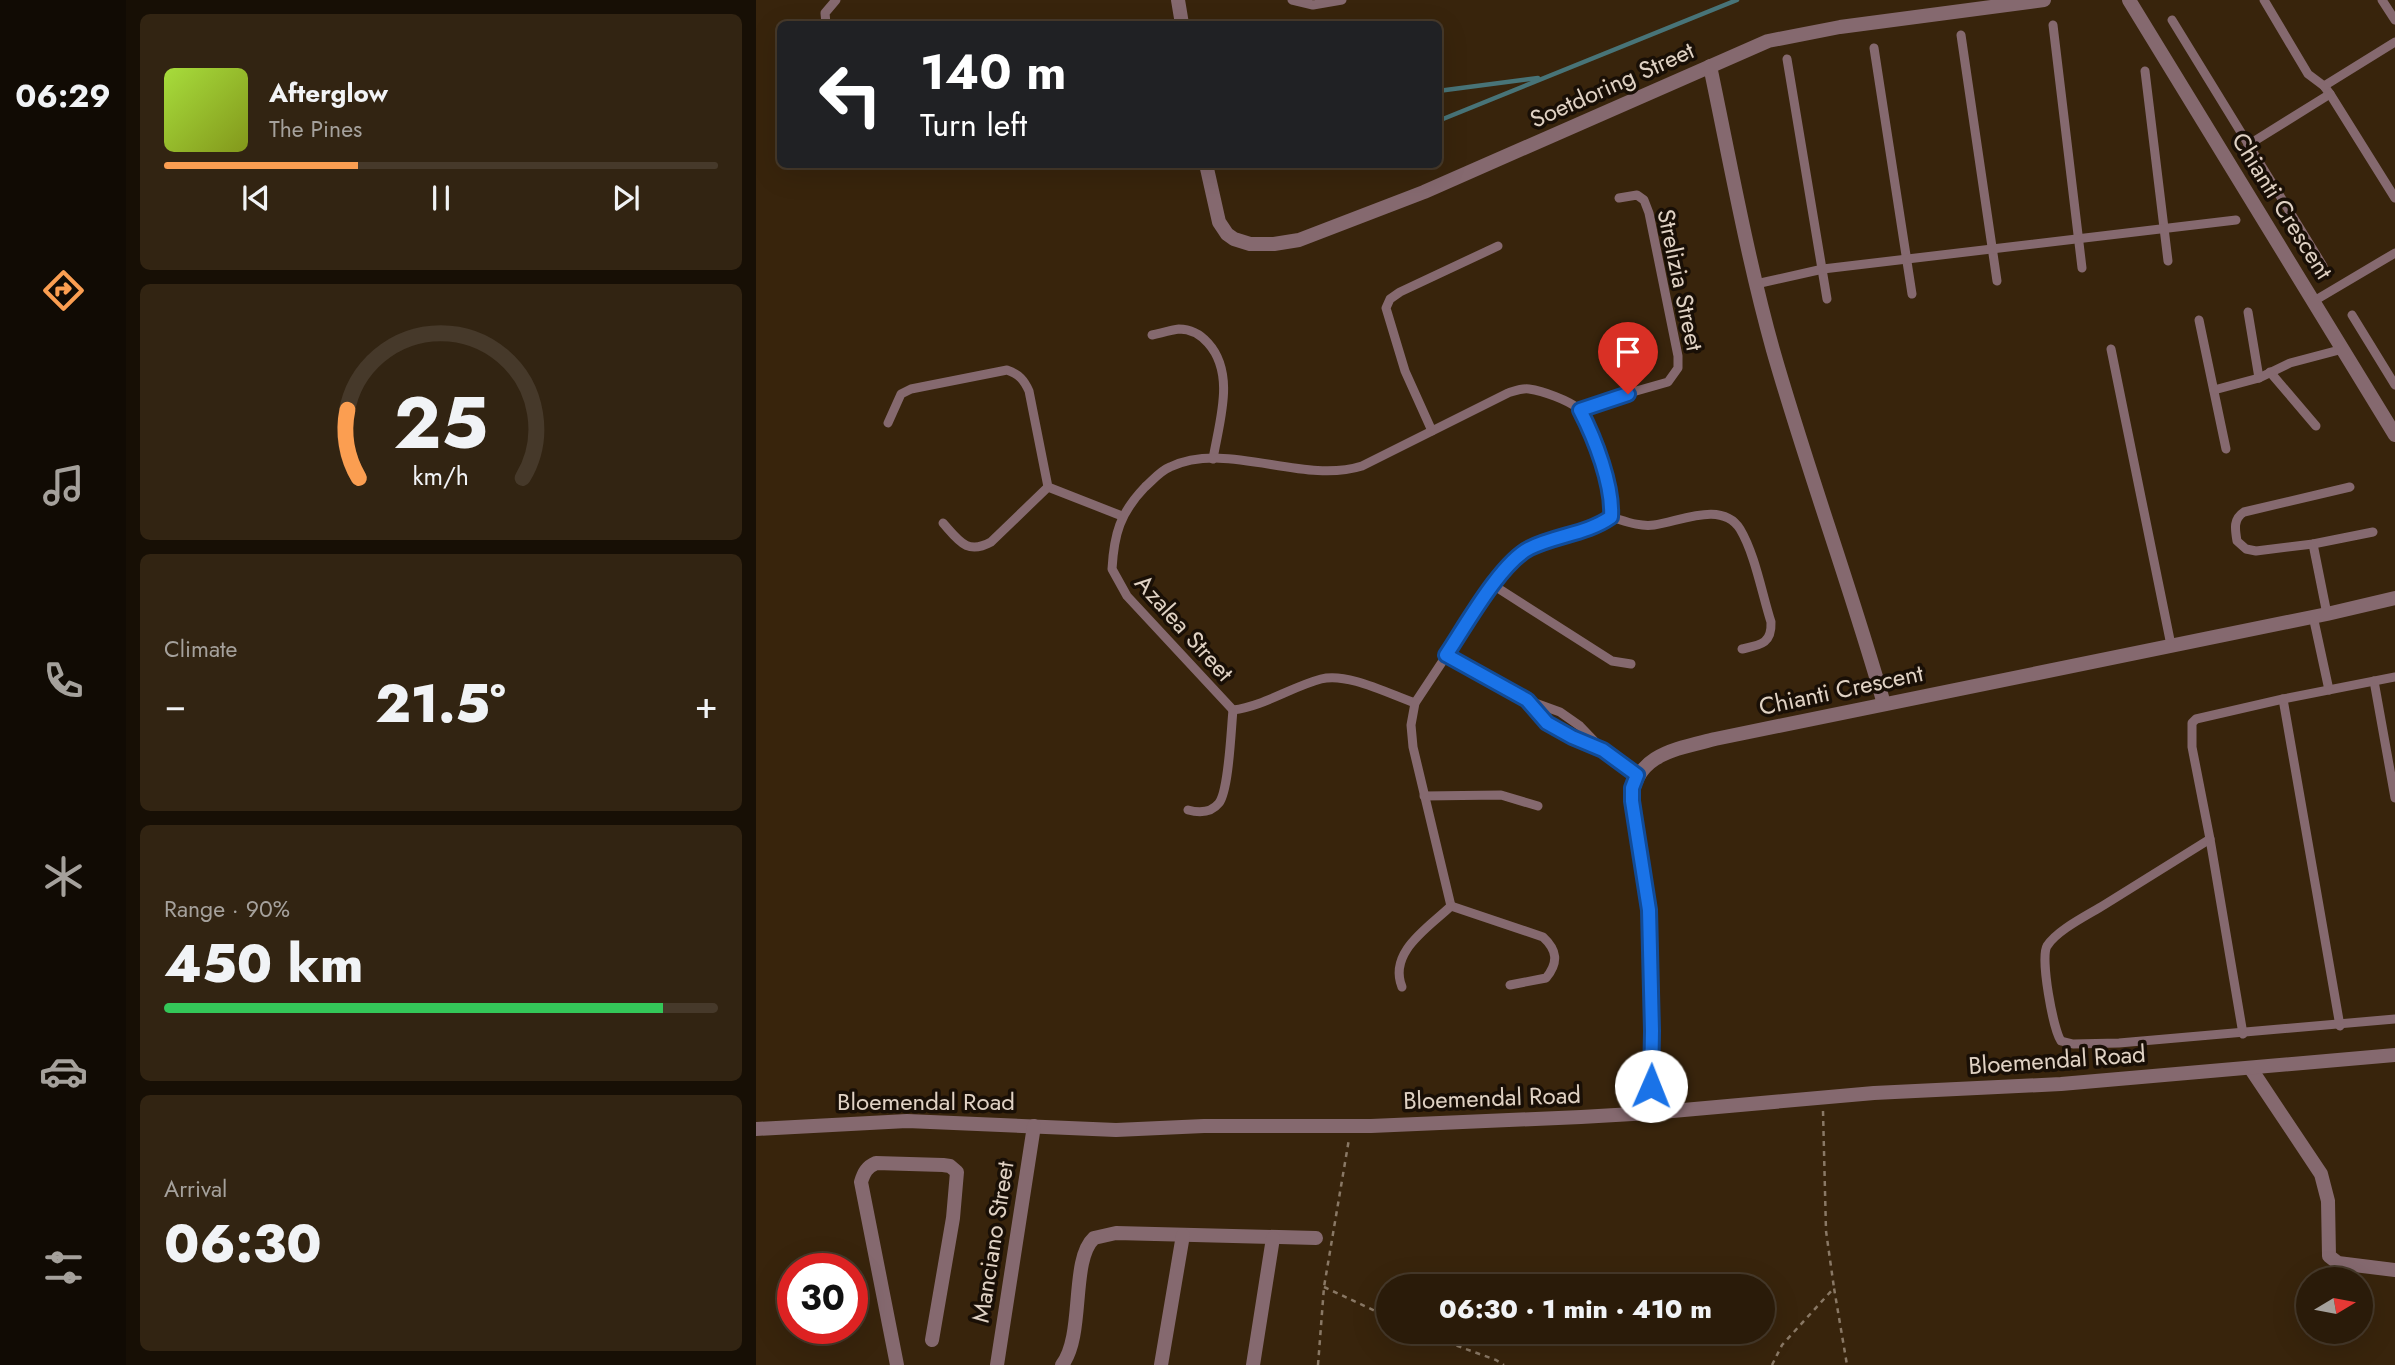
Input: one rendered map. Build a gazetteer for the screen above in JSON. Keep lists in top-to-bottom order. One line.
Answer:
{"streets":{"street":["Soetdoring Street","Chianti Crescent","Bloemendal Road","Manciano Street"],"lane":["Strelizia Street","Azalea Street"]},"crossings":[["Strelizia Street","Azalea Street"],["Bloemendal Road","Manciano Street"]],"north":"right","page":{"tabs":"06:29","turn":["140 m","Turn left"],"song":["Afterglow","The Pines"],"tile":["Climate",["Range · 90%","450 km"],["Arrival","06:30"]],"heat":["−","21.5°","+"],"limit":"30","trip":"06:30 · 1 min · 410 m","gauge":["25","km/h"]}}
